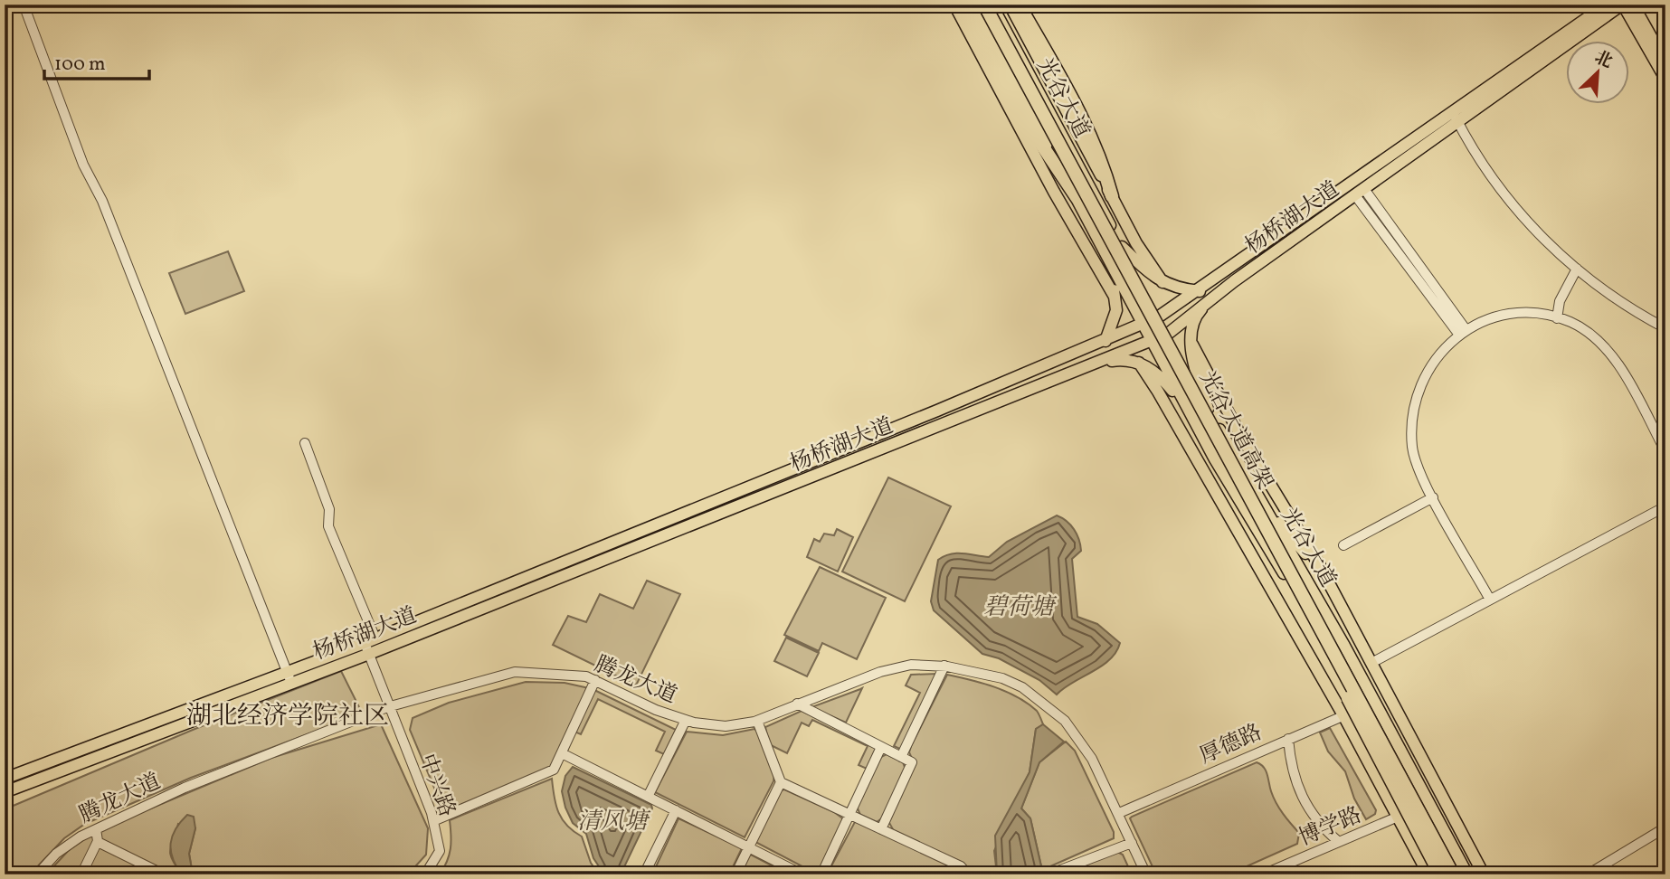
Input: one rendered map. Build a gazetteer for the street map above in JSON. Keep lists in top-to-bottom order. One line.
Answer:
{"streets":{"highway":["光谷大道高架"],"main road":["光谷大道","杨桥湖大道"],"street":["腾龙大道","厚德路","中兴路","博学路"]},"crossings":[["光谷大道","杨桥湖大道"],["光谷大道","厚德路"],["光谷大道","博学路"],["杨桥湖大道","中兴路"],["腾龙大道","厚德路"],["腾龙大道","中兴路"]],"districts":["湖北经济学院社区"],"water":["碧荷塘","清风塘"],"scale_bar":"100 m","north":"top right"}
